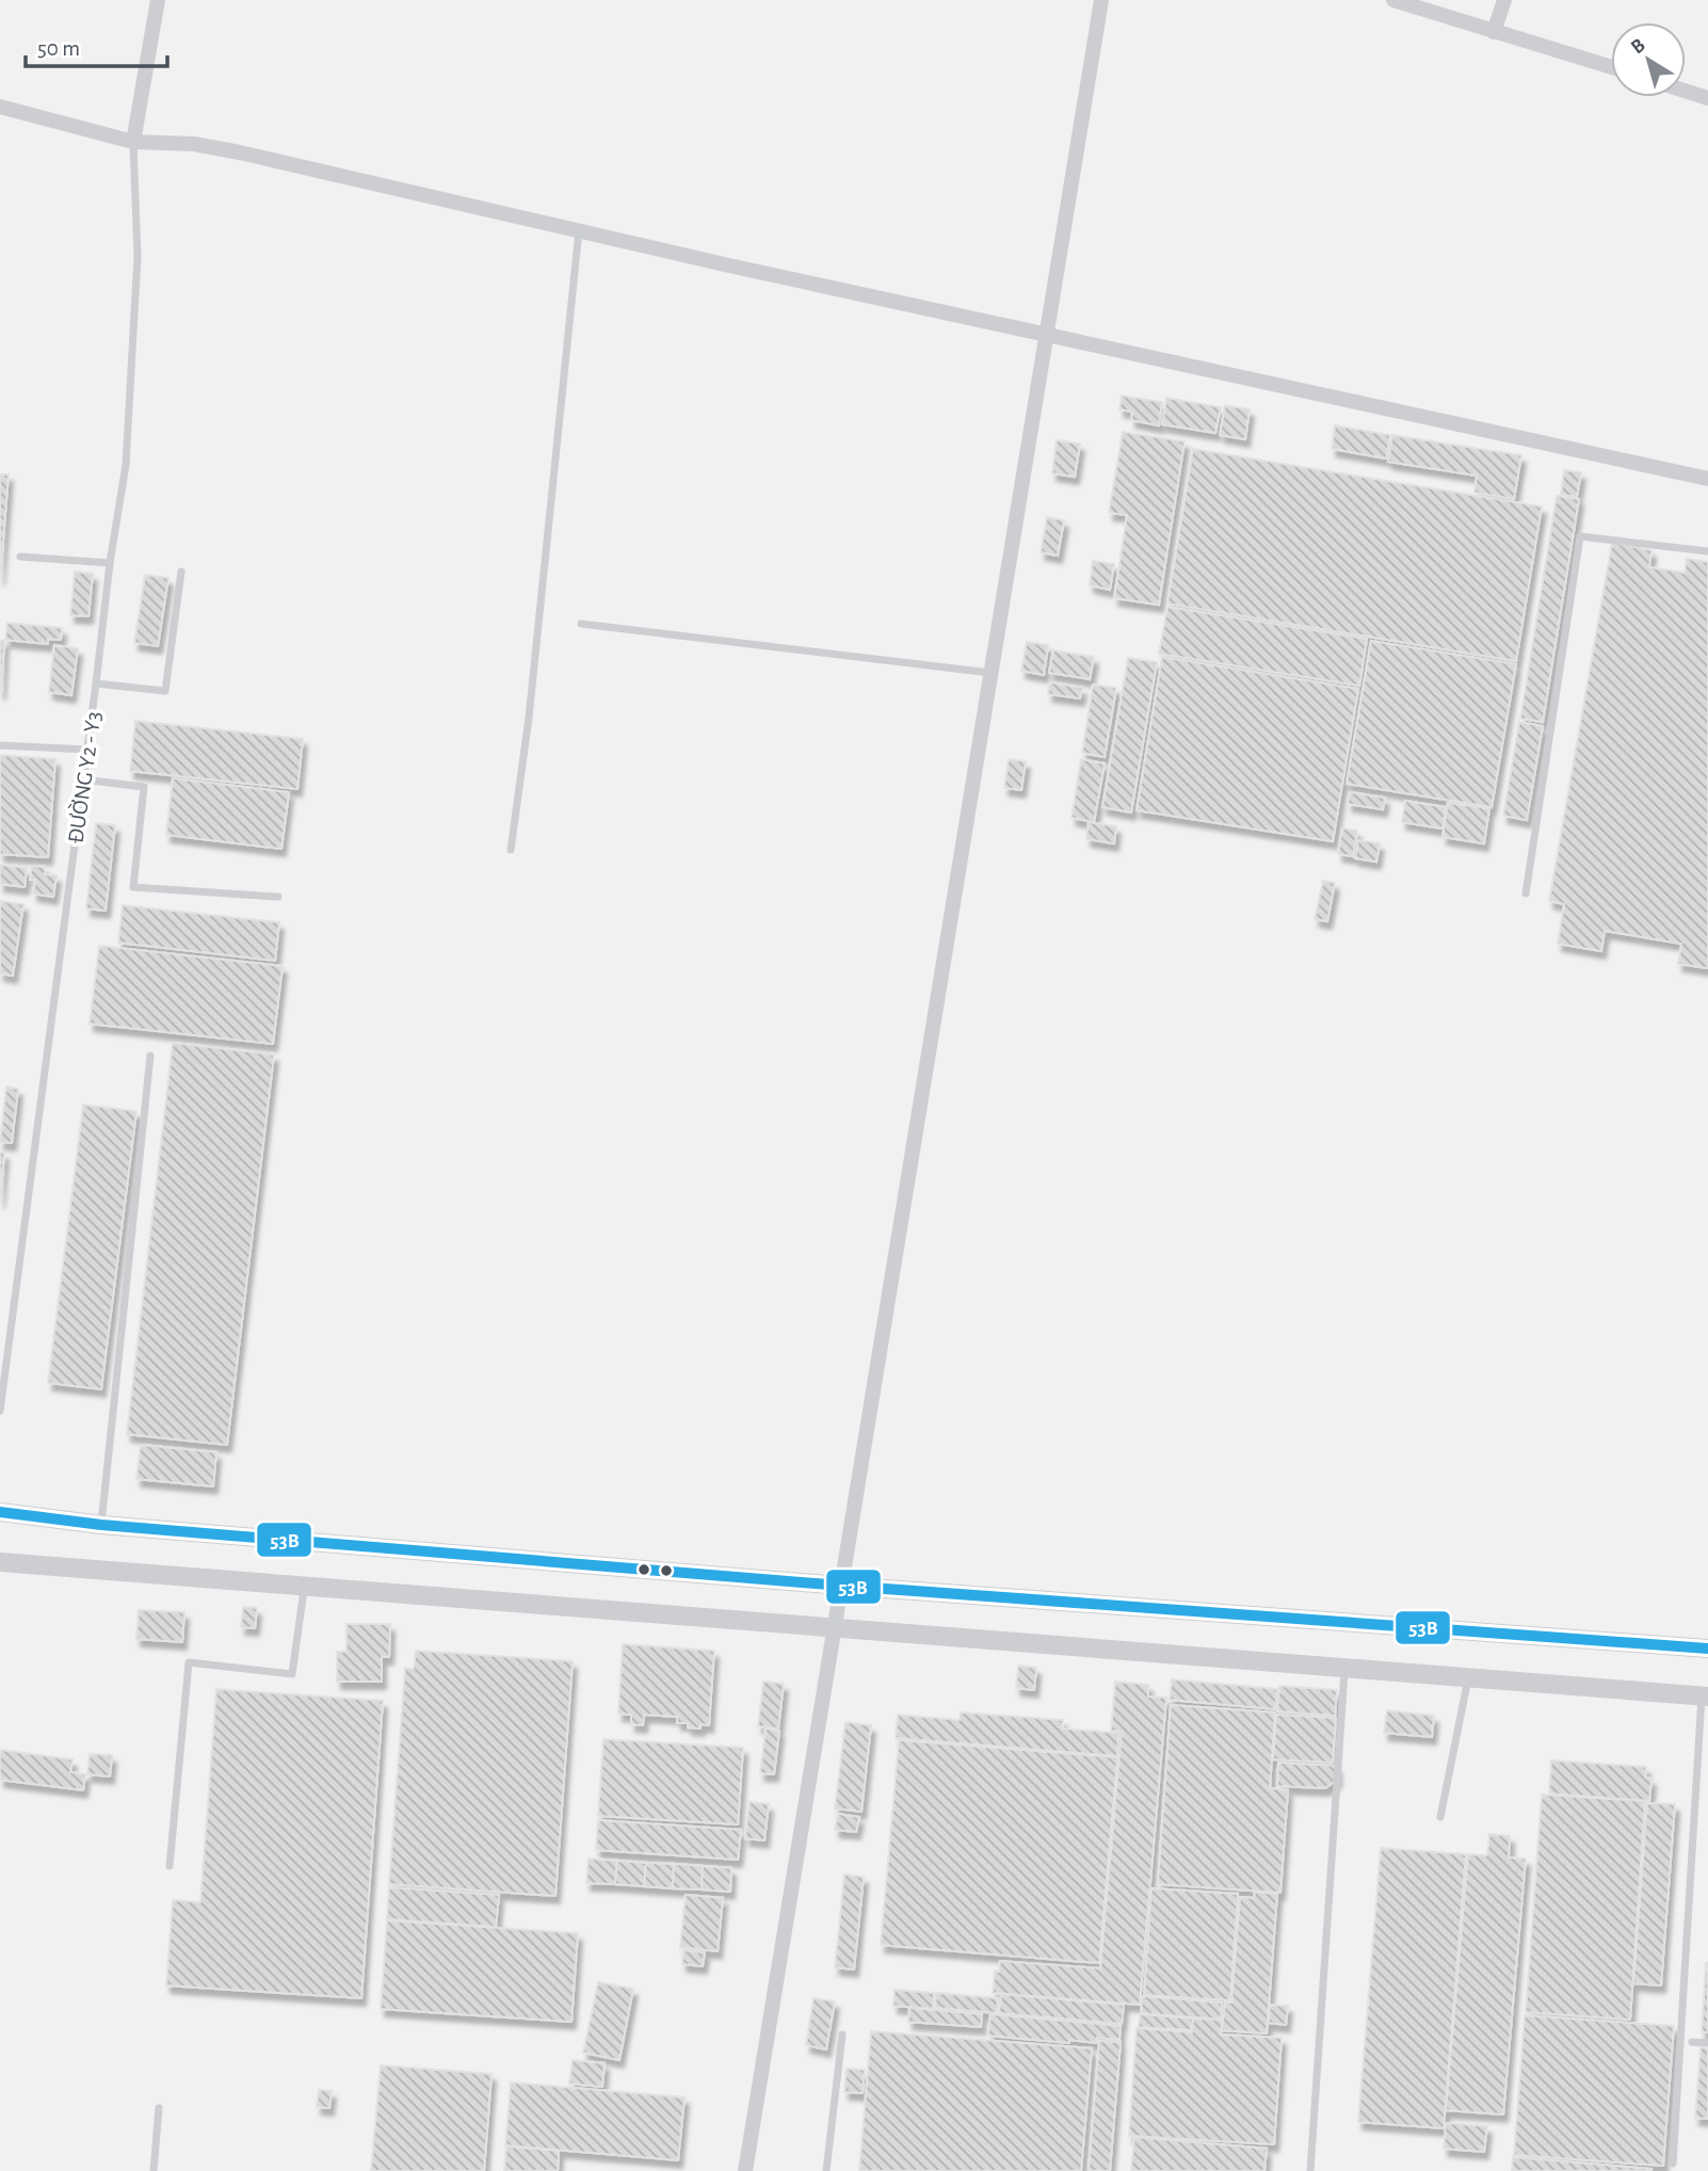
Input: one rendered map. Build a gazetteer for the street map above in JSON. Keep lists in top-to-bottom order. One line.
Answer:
{"streets":{"lane":["ĐƯỜNG Y2 - Y3"]},"lines":["transit line 53B"],"scale_bar":"50 m","north":"top left"}
